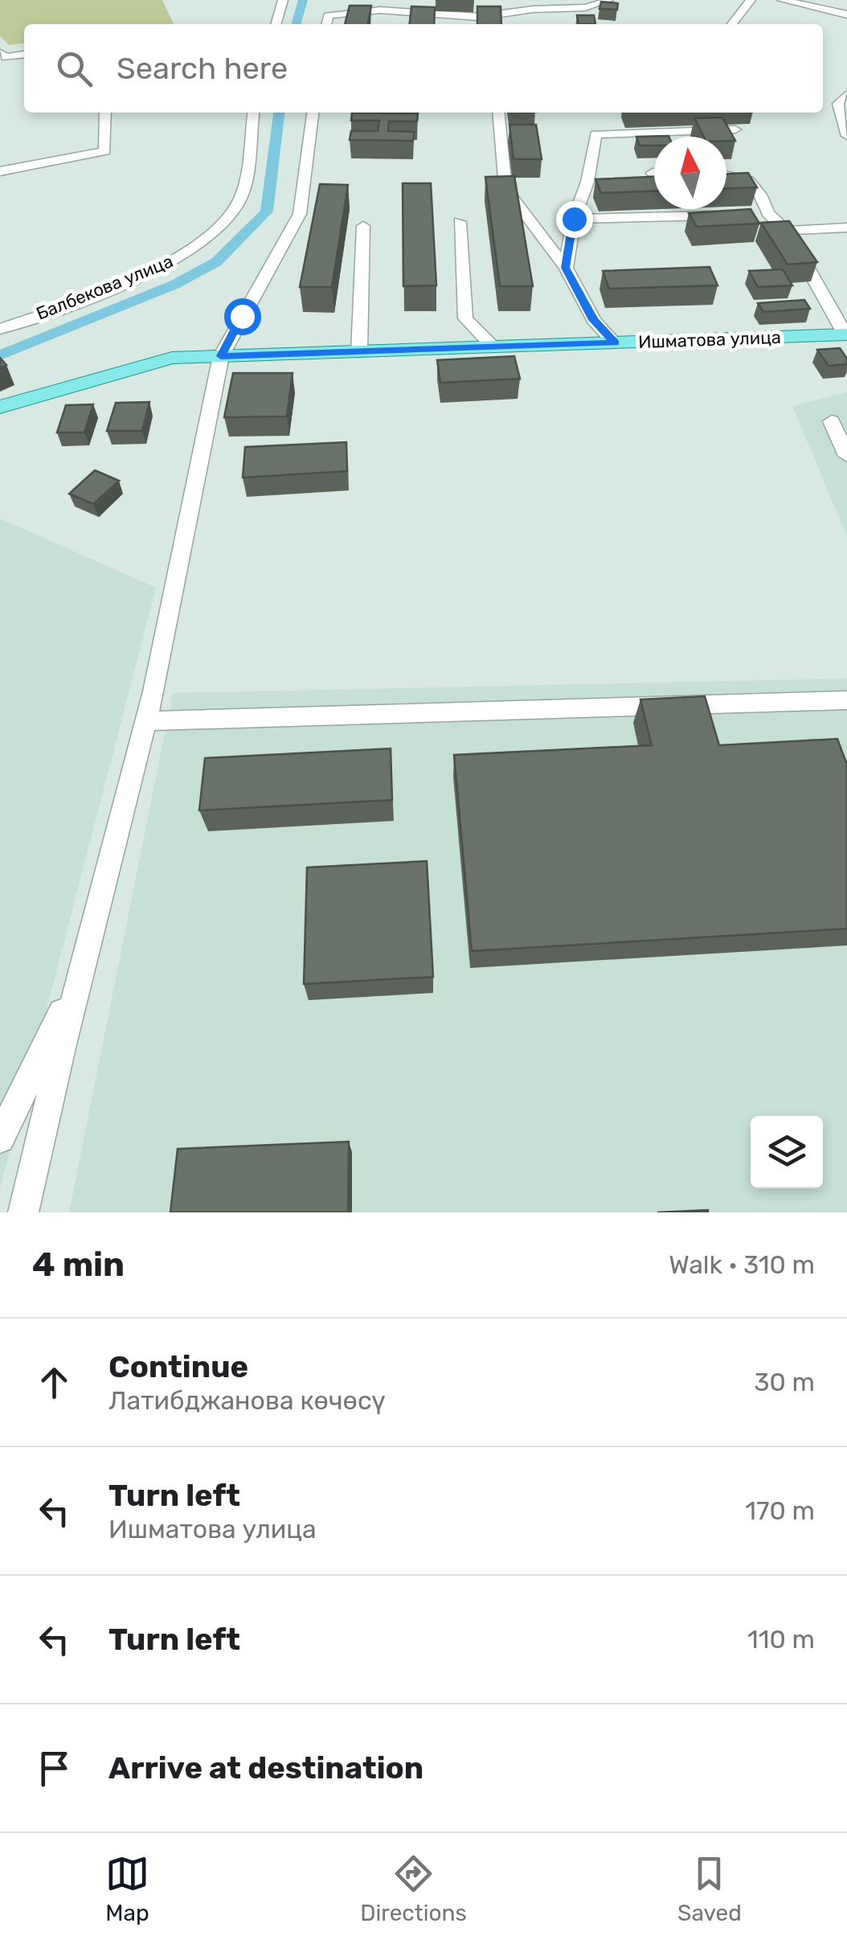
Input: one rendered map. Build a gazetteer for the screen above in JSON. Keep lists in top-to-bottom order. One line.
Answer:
{"streets":{"main road":["Ишматова улица"],"street":["Балбекова улица"]},"north":"top","page":{"search":"Search here","heading":["4 min","Walk · 310 m"],"list":[["Continue","Латибджанова көчөсү","30 m"],["Turn left","Ишматова улица","170 m"],["Turn left","110 m"],"Arrive at destination"],"nav":["Map","Directions","Saved"]}}
